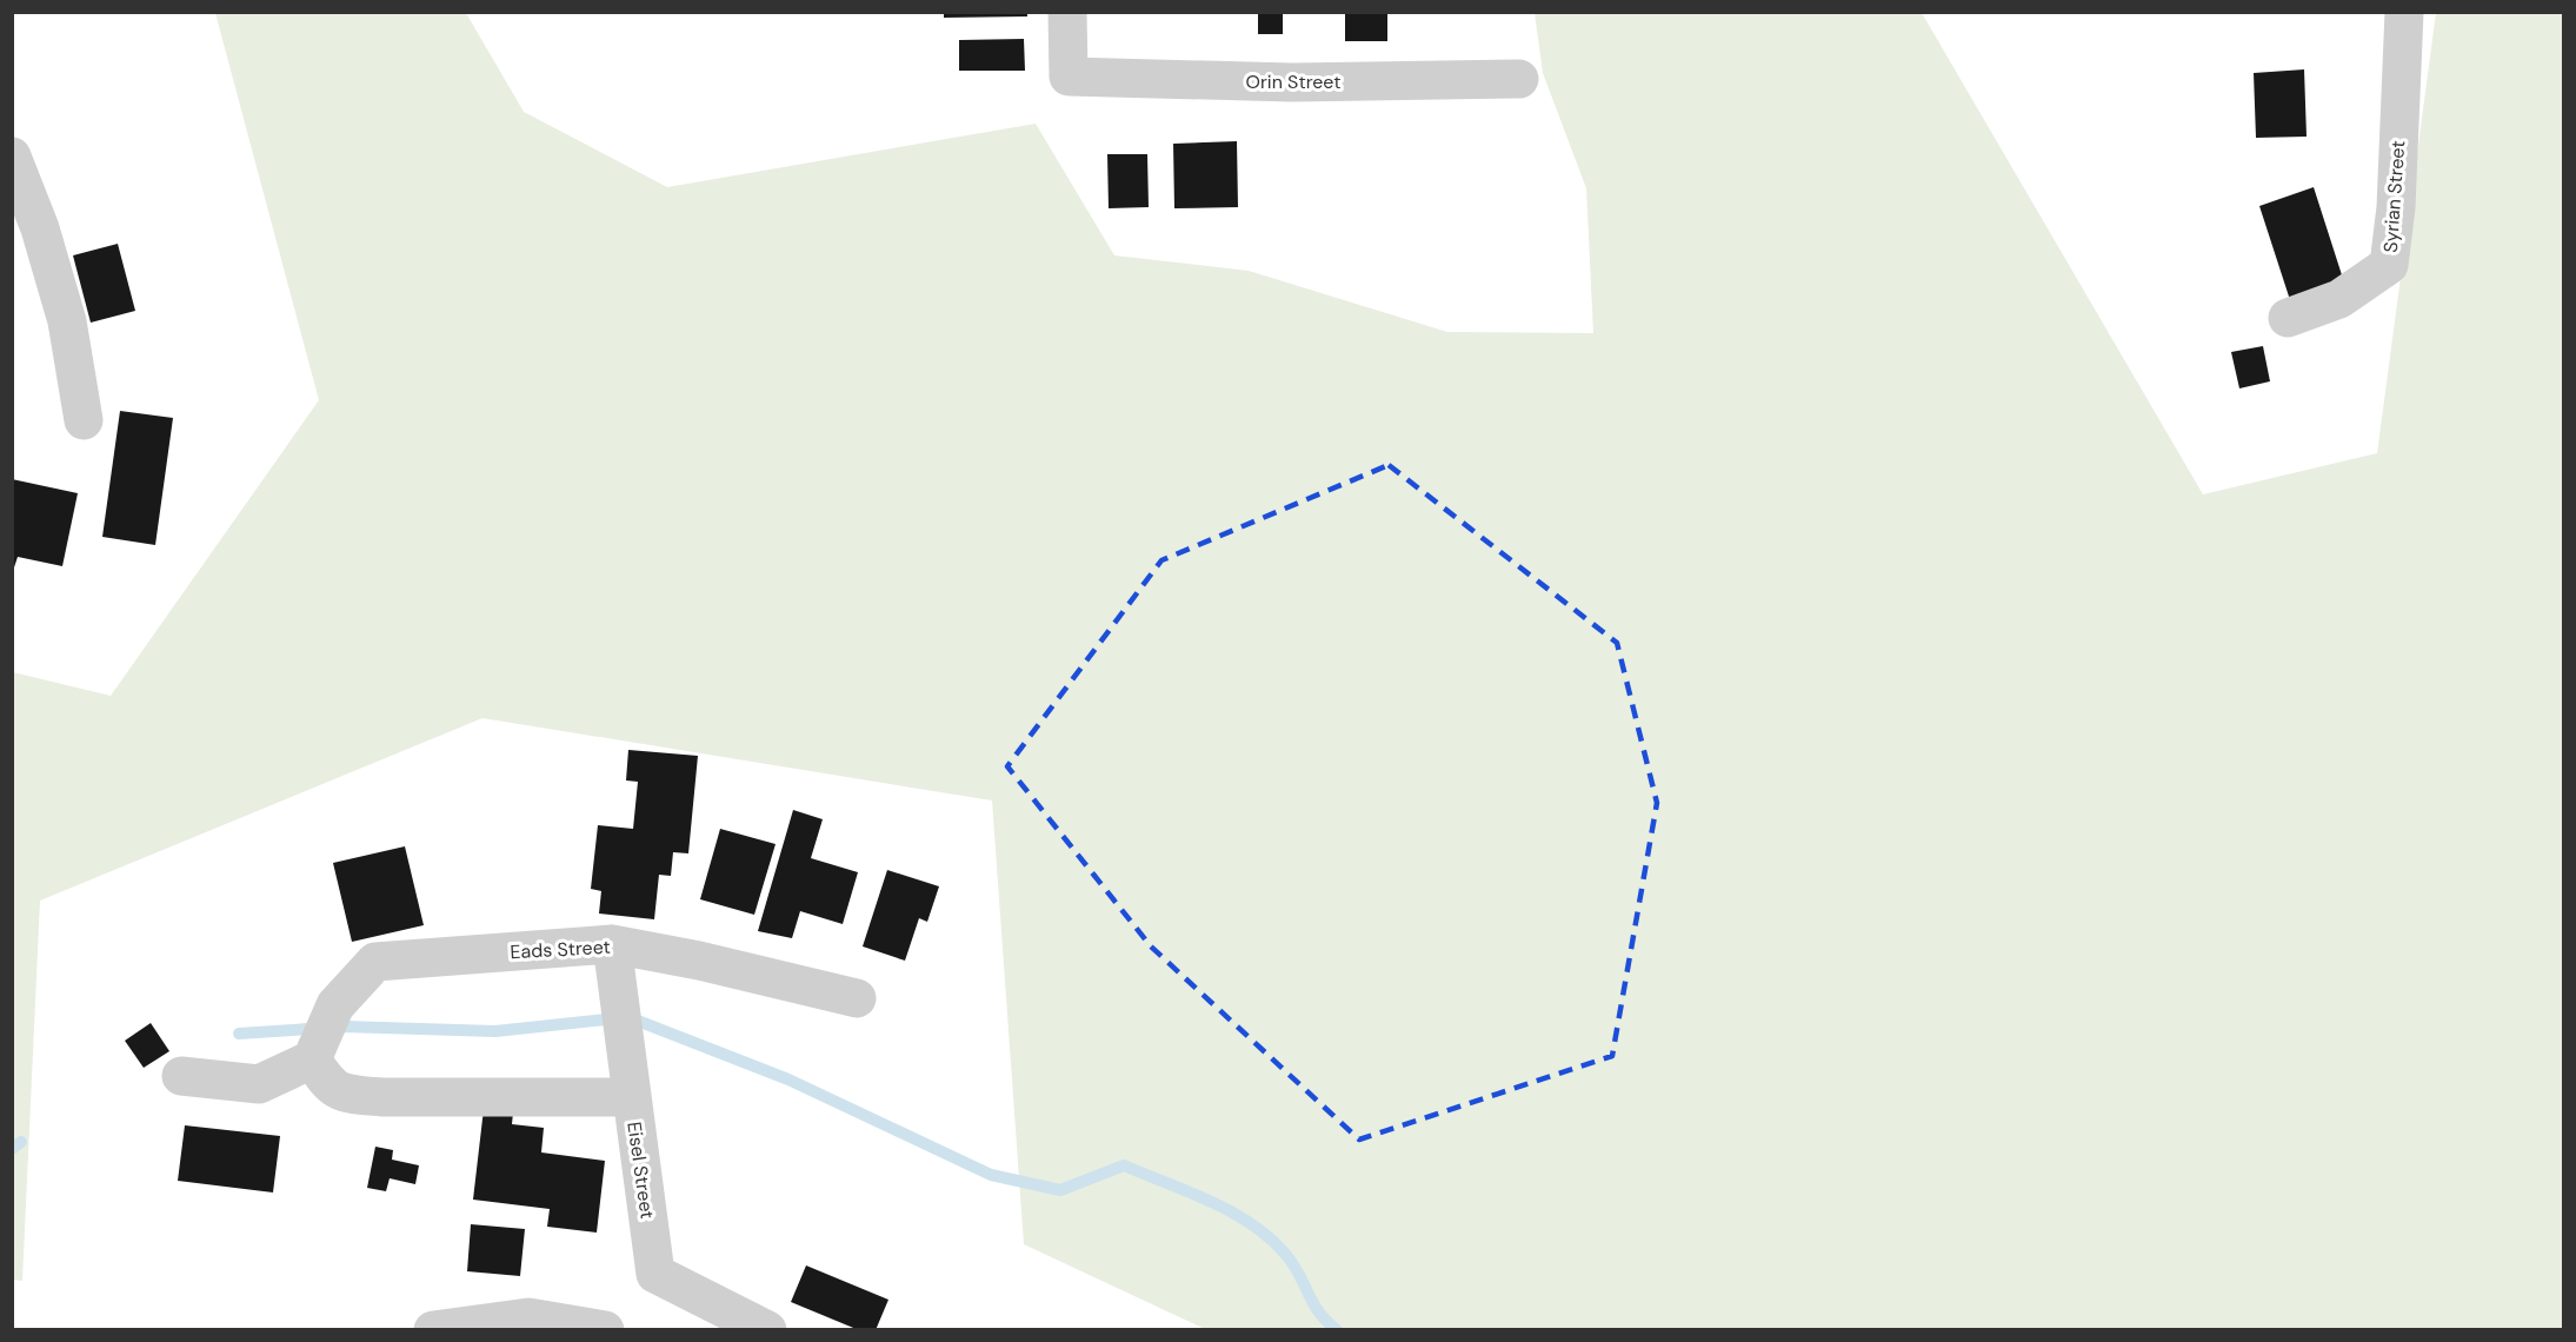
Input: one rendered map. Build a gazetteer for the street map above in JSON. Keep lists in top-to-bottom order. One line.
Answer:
{"streets":{"street":["Orin Street","Syrian Street","Eads Street","Eisel Street"]},"crossings":[["Eads Street","Eisel Street"]]}
